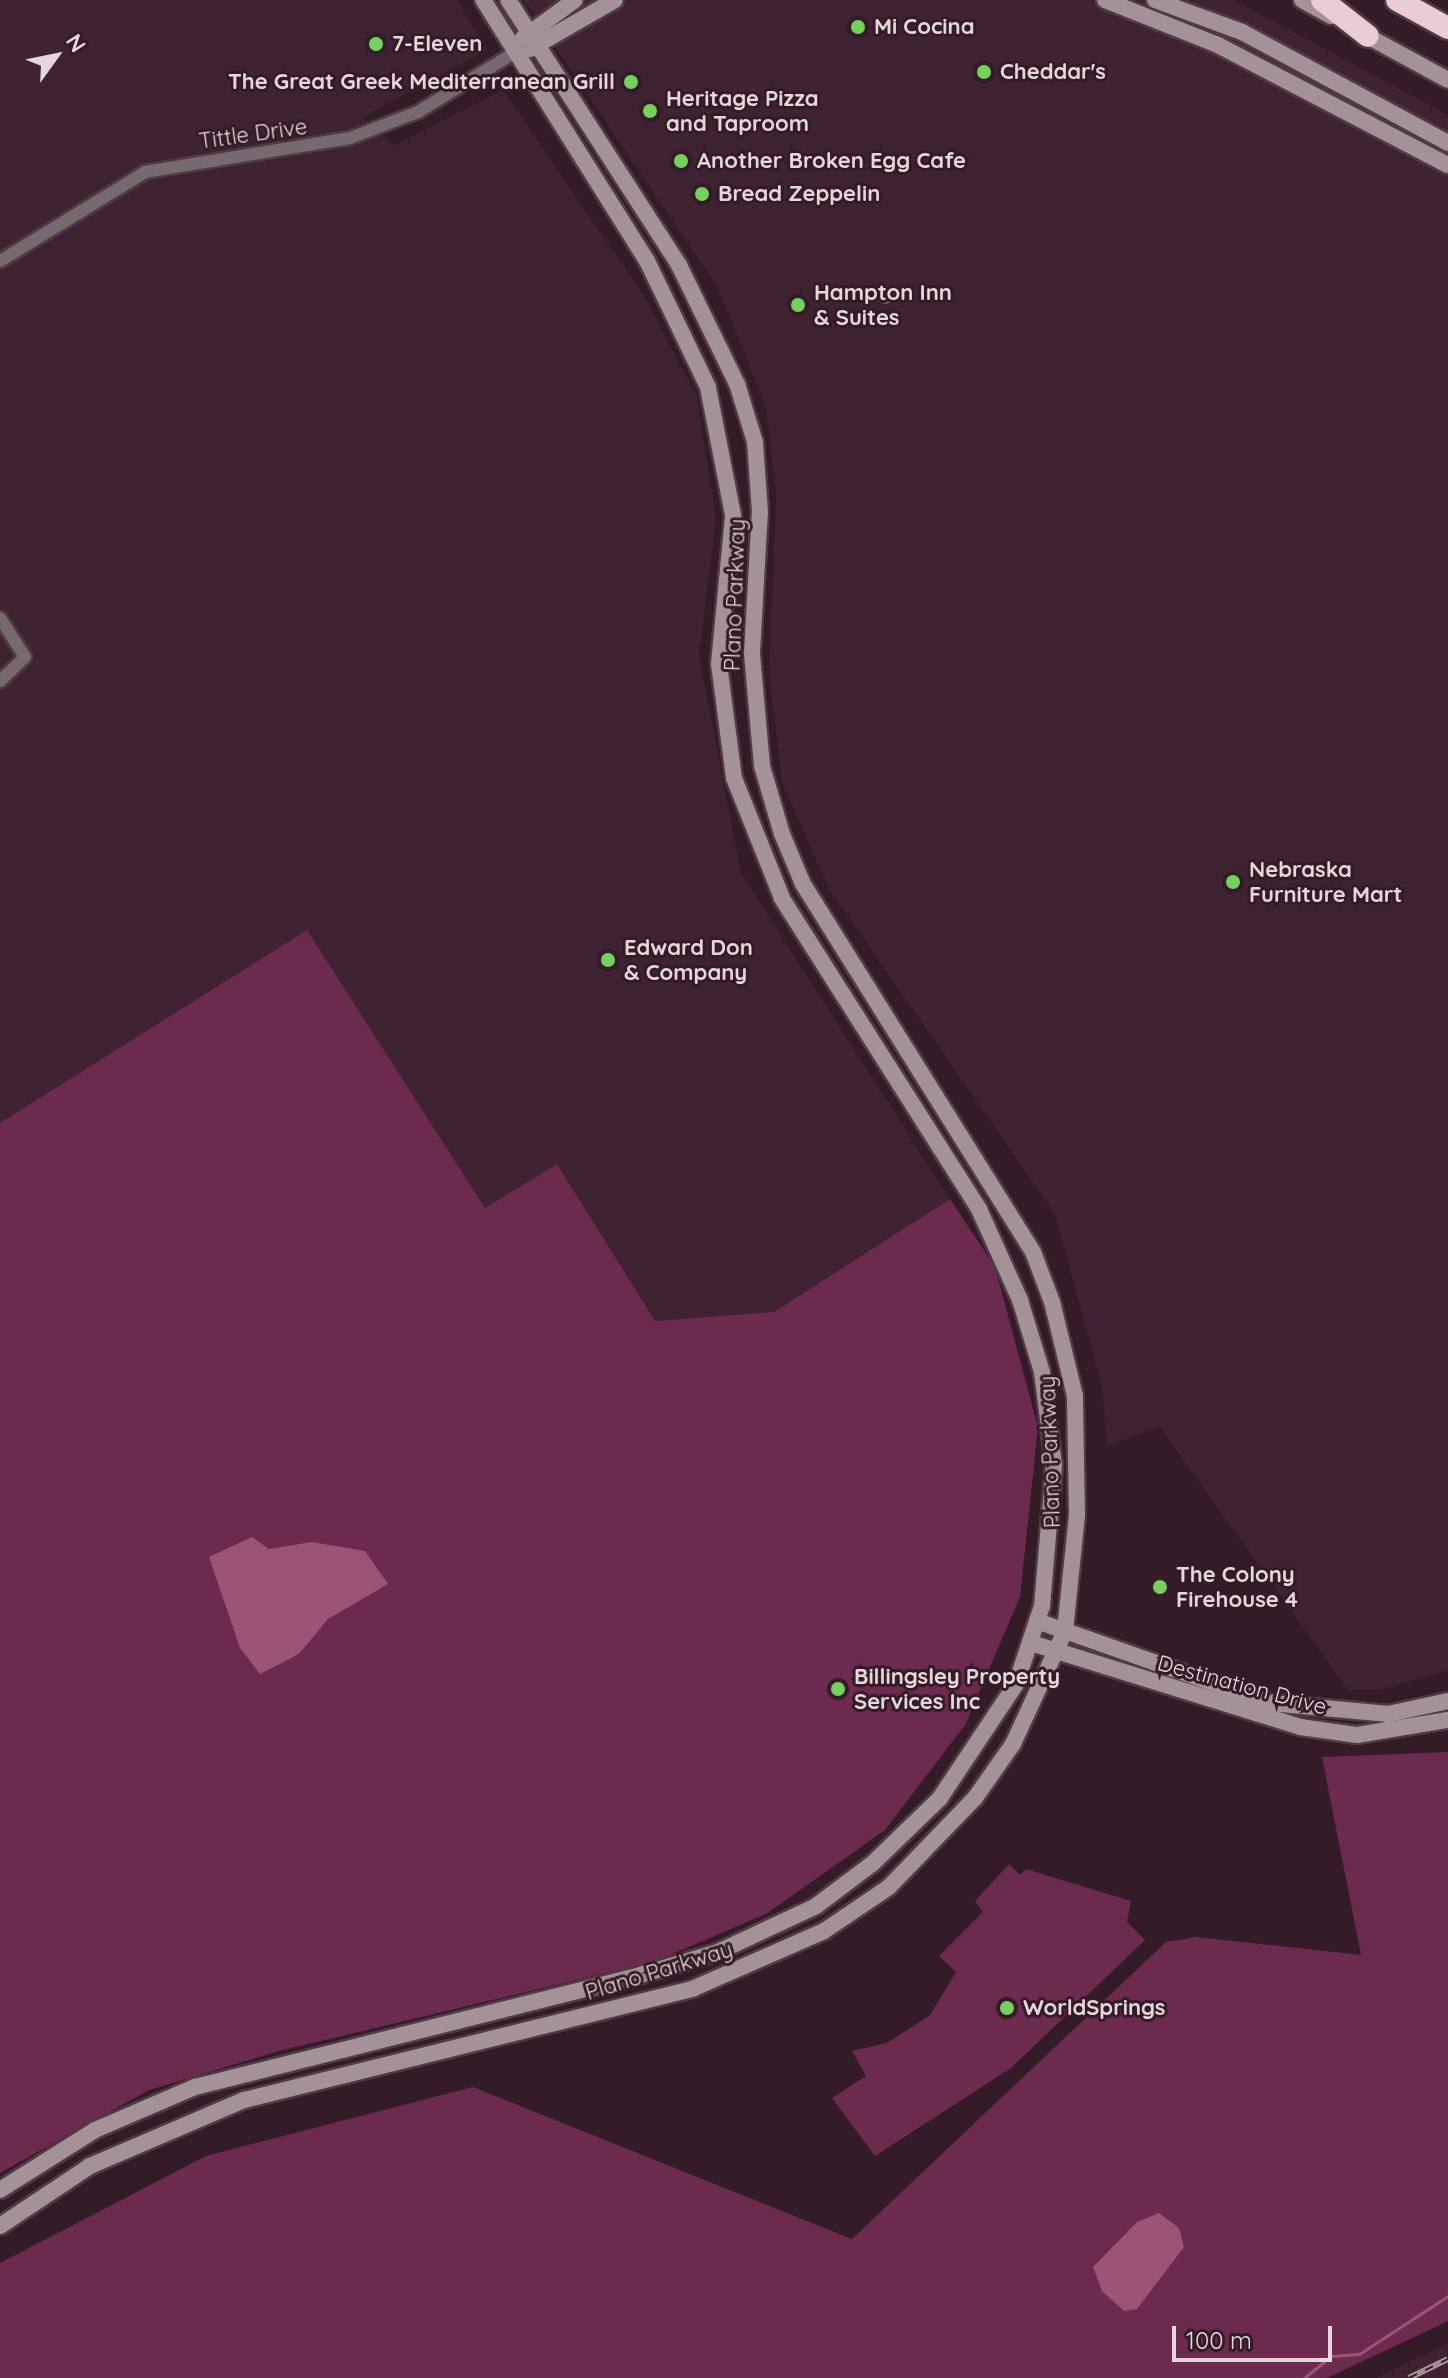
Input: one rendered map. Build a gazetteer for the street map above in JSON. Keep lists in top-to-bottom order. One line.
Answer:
{"streets":{"main road":["Plano Parkway","Destination Drive"],"street":["Tittle Drive"]},"crossings":[["Tittle Drive","Plano Parkway"],["Plano Parkway","Destination Drive"]],"places":["Mi Cocina","7-Eleven","Cheddar's","The Great Greek Mediterranean Grill","Heritage Pizza and Taproom","Another Broken Egg Cafe","Bread Zeppelin","Hampton Inn & Suites","Nebraska Furniture Mart","Edward Don & Company","The Colony Firehouse 4","Billingsley Property Services Inc","WorldSprings"],"scale_bar":"100 m","north":"top right"}
